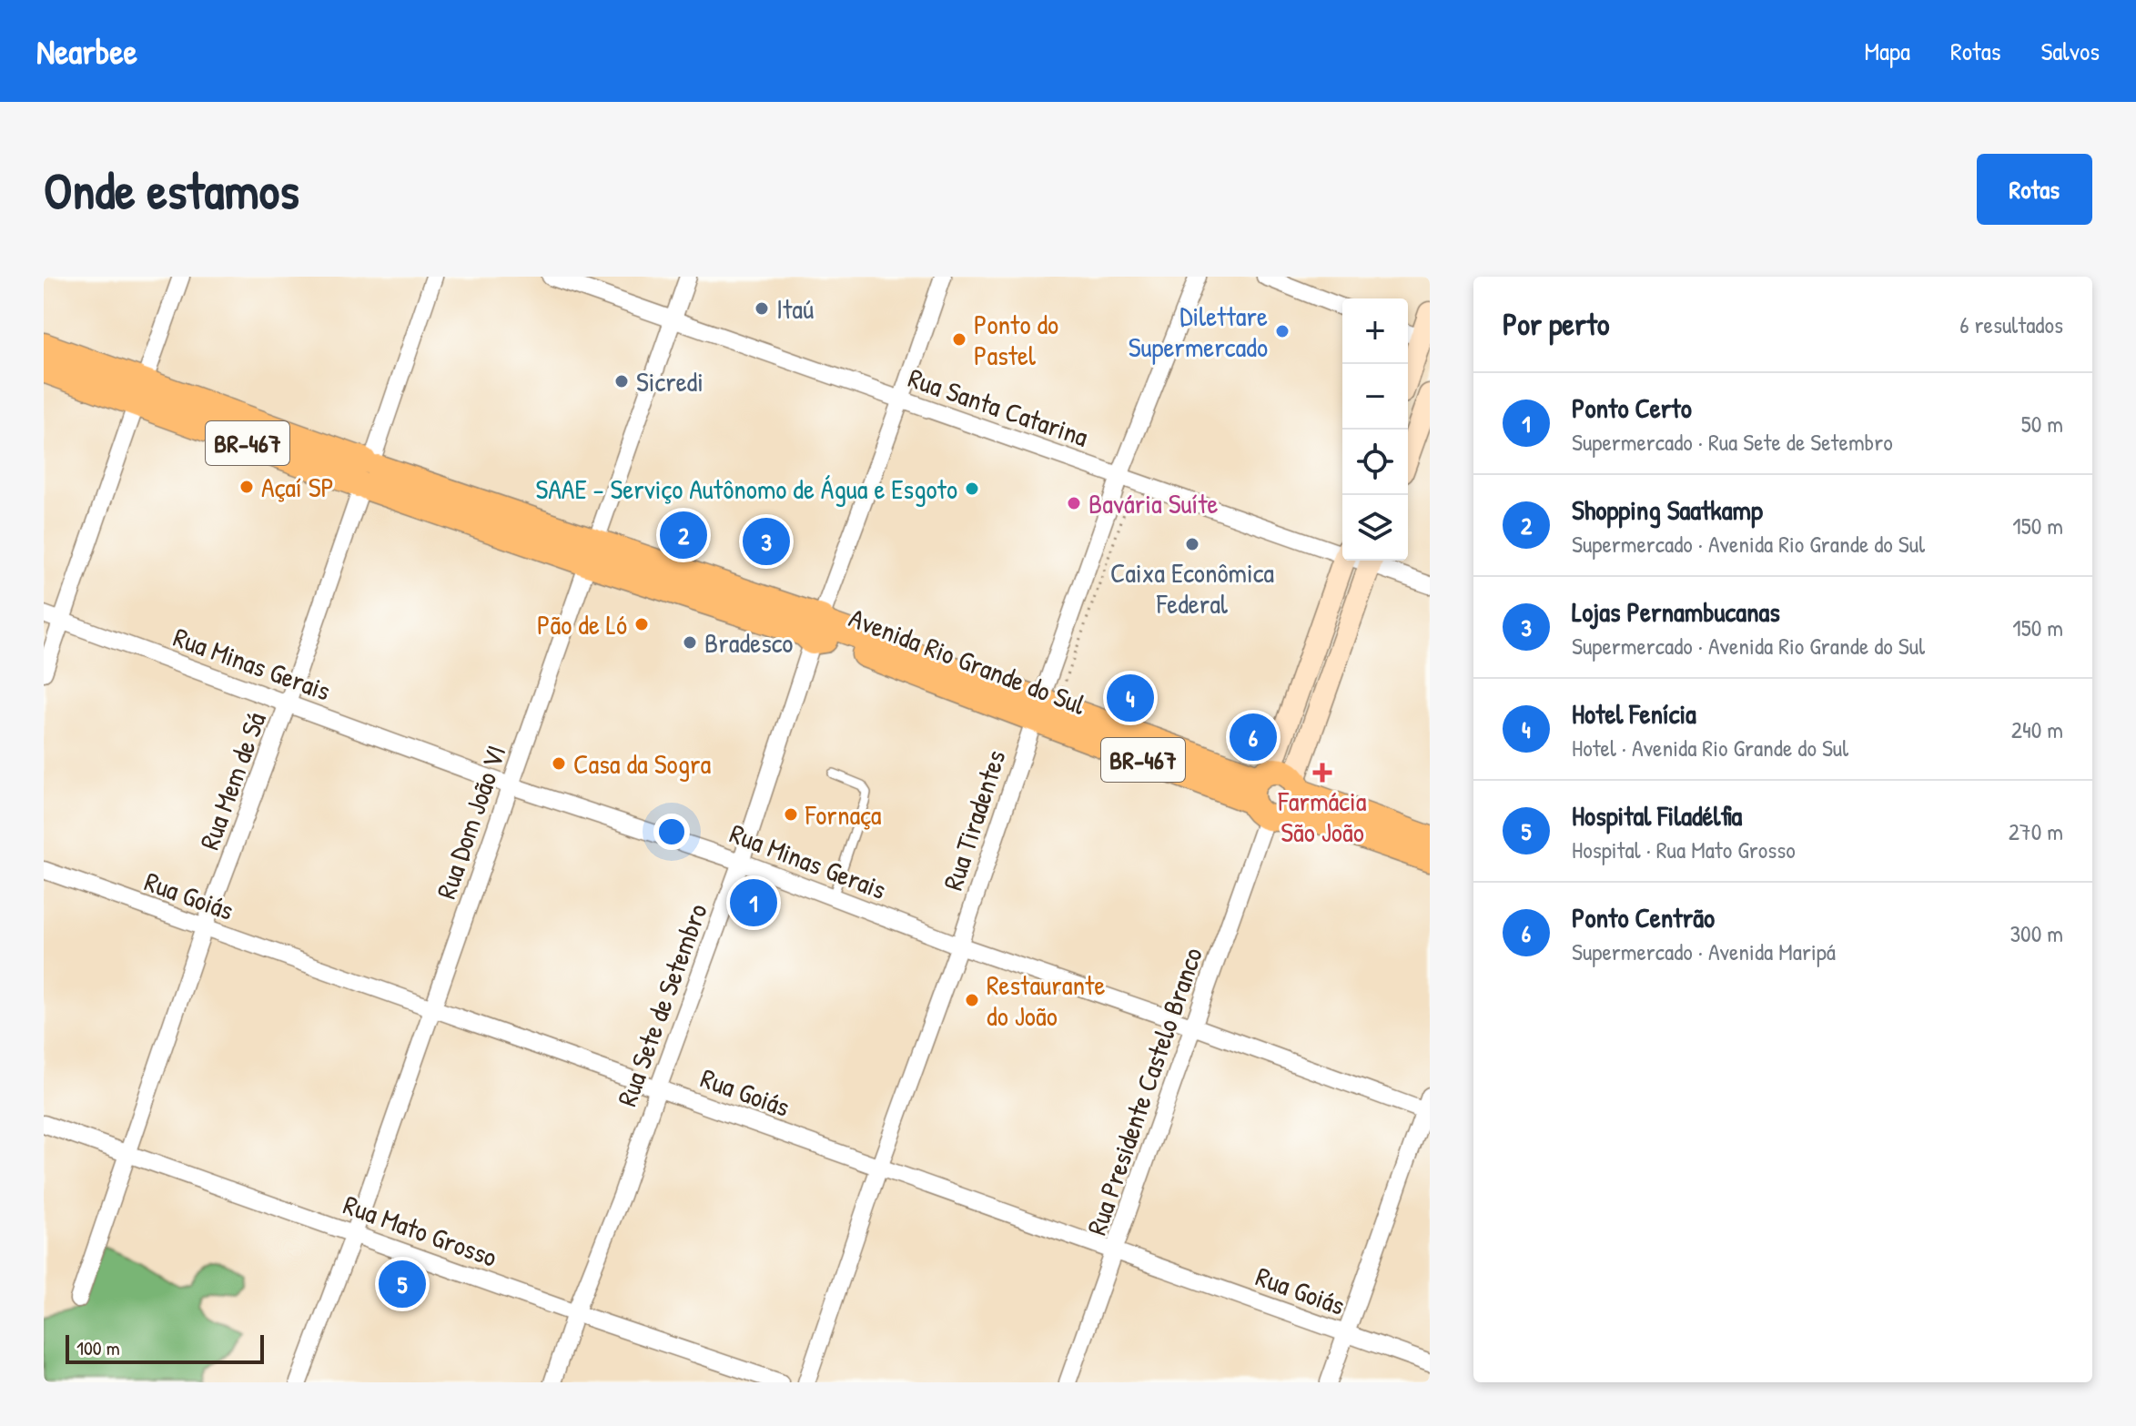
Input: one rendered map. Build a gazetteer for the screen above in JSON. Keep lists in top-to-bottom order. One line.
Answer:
{"streets":{"main road":["BR-467","Avenida Rio Grande do Sul"],"street":["Rua Santa Catarina","Rua Minas Gerais","Rua Mem de Sá","Rua Tiradentes","Rua Dom João VI","Rua Goiás","Rua Sete de Setembro","Rua Presidente Castelo Branco","Rua Mato Grosso"]},"crossings":[["Rua Santa Catarina","Rua Tiradentes"],["Rua Santa Catarina","Rua Dom João VI"],["Rua Santa Catarina","Rua Sete de Setembro"],["Avenida Rio Grande do Sul","Rua Mem de Sá"],["Avenida Rio Grande do Sul","Rua Tiradentes"],["Avenida Rio Grande do Sul","Rua Dom João VI"],["Avenida Rio Grande do Sul","Rua Sete de Setembro"],["Avenida Rio Grande do Sul","Rua Presidente Castelo Branco"],["Rua Minas Gerais","Rua Mem de Sá"],["Rua Minas Gerais","Rua Tiradentes"],["Rua Minas Gerais","Rua Dom João VI"],["Rua Minas Gerais","Rua Sete de Setembro"],["Rua Minas Gerais","Rua Presidente Castelo Branco"],["Rua Mem de Sá","Rua Goiás"],["Rua Mem de Sá","Rua Mato Grosso"],["Rua Tiradentes","Rua Goiás"],["Rua Dom João VI","Rua Goiás"],["Rua Dom João VI","Rua Mato Grosso"],["Rua Goiás","Rua Sete de Setembro"],["Rua Goiás","Rua Presidente Castelo Branco"],["Rua Sete de Setembro","Rua Mato Grosso"]],"places":{"other":["Itaú","Dilettare Supermercado","Ponto do Pastel","Sicredi","Açaí SP","SAAE - Serviço Autônomo de Água e Esgoto","Bavária Suíte","Caixa Econômica Federal","Pão de Ló","Bradesco","Casa da Sogra","Fornaça","Restaurante do João"],"health":["Farmácia São João"]},"scale_bar":"100 m","page":{"header":"Nearbee","nav":["Mapa","Rotas","Salvos"],"buttons":"Rotas","title":"Onde estamos","heading":["Por perto","6 resultados"],"map_buttons":["+","−"],"list":[{"mark":"1","name":"Ponto Certo","note":"Supermercado · Rua Sete de Setembro","value":"50 m"},{"mark":"2","name":"Shopping Saatkamp","note":"Supermercado · Avenida Rio Grande do Sul","value":"150 m"},{"mark":"3","name":"Lojas Pernambucanas","note":"Supermercado · Avenida Rio Grande do Sul","value":"150 m"},{"mark":"4","name":"Hotel Fenícia","note":"Hotel · Avenida Rio Grande do Sul","value":"240 m"},{"mark":"5","name":"Hospital Filadélfia","note":"Hospital · Rua Mato Grosso","value":"270 m"},{"mark":"6","name":"Ponto Centrão","note":"Supermercado · Avenida Maripá","value":"300 m"}],"pins":["2","3","4","6","1","5"],"scale":"100 m"}}
